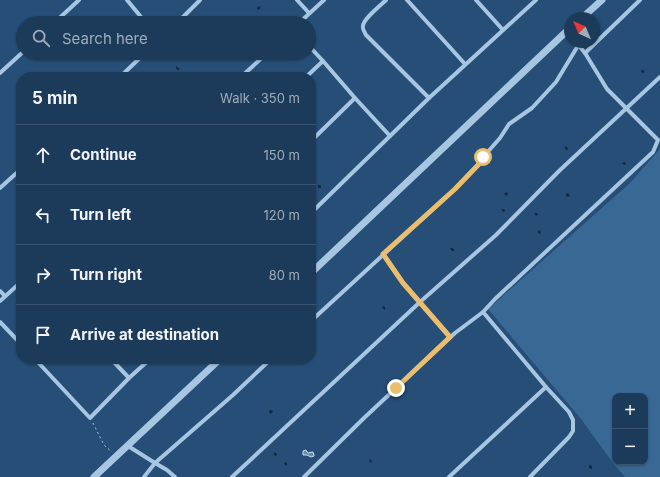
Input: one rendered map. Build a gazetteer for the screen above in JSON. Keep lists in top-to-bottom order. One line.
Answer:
{"north":"top left","page":{"search":"Search here","heading":["5 min","Walk · 350 m"],"list":[["Continue","150 m"],["Turn left","120 m"],["Turn right","80 m"],"Arrive at destination"],"map_buttons":["+","−"]}}
